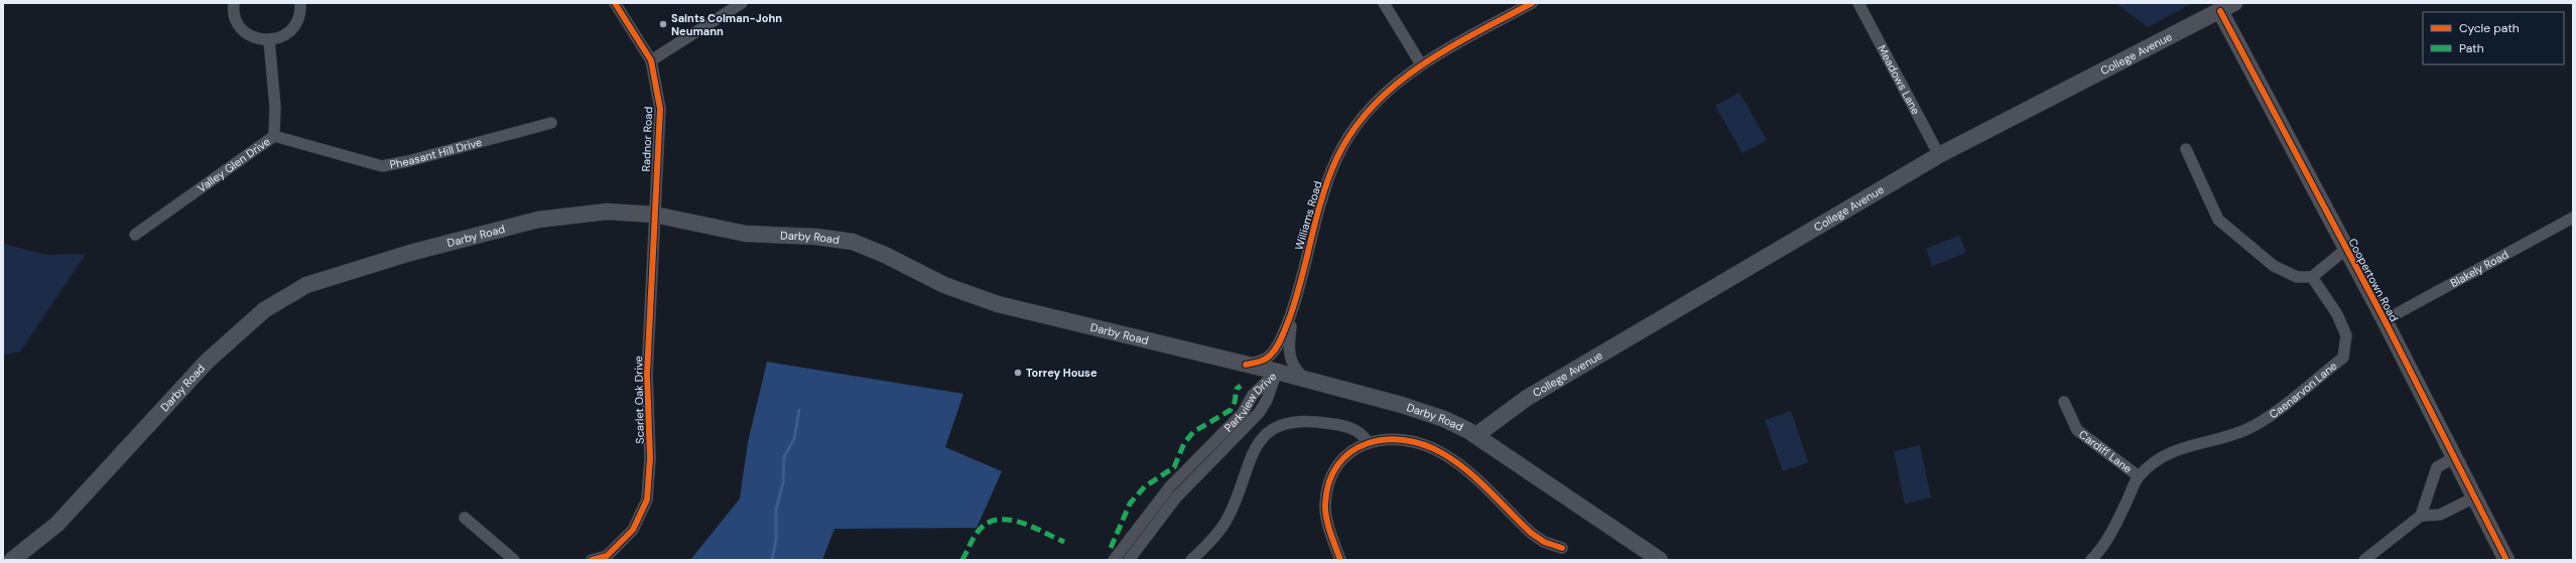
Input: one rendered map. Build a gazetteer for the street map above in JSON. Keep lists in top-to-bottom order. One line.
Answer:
{"streets":{"main road":["College Avenue","Darby Road","Coopertown Road"],"street":["Meadows Lane","Radnor Road","Pheasant Hill Drive","Valley Glen Drive","Williams Road","Blakely Road","Caenarvon Lane","Scarlet Oak Drive","Parkview Drive","Cardiff Lane"]},"crossings":[["College Avenue","Meadows Lane"],["College Avenue","Darby Road"],["College Avenue","Coopertown Road"],["Radnor Road","Darby Road"],["Radnor Road","Scarlet Oak Drive"],["Pheasant Hill Drive","Valley Glen Drive"],["Williams Road","Darby Road"],["Darby Road","Scarlet Oak Drive"],["Darby Road","Parkview Drive"],["Blakely Road","Coopertown Road"],["Caenarvon Lane","Cardiff Lane"]],"places":["Saints Colman-John Neumann","Torrey House"],"legend":["Cycle path","Path"]}
